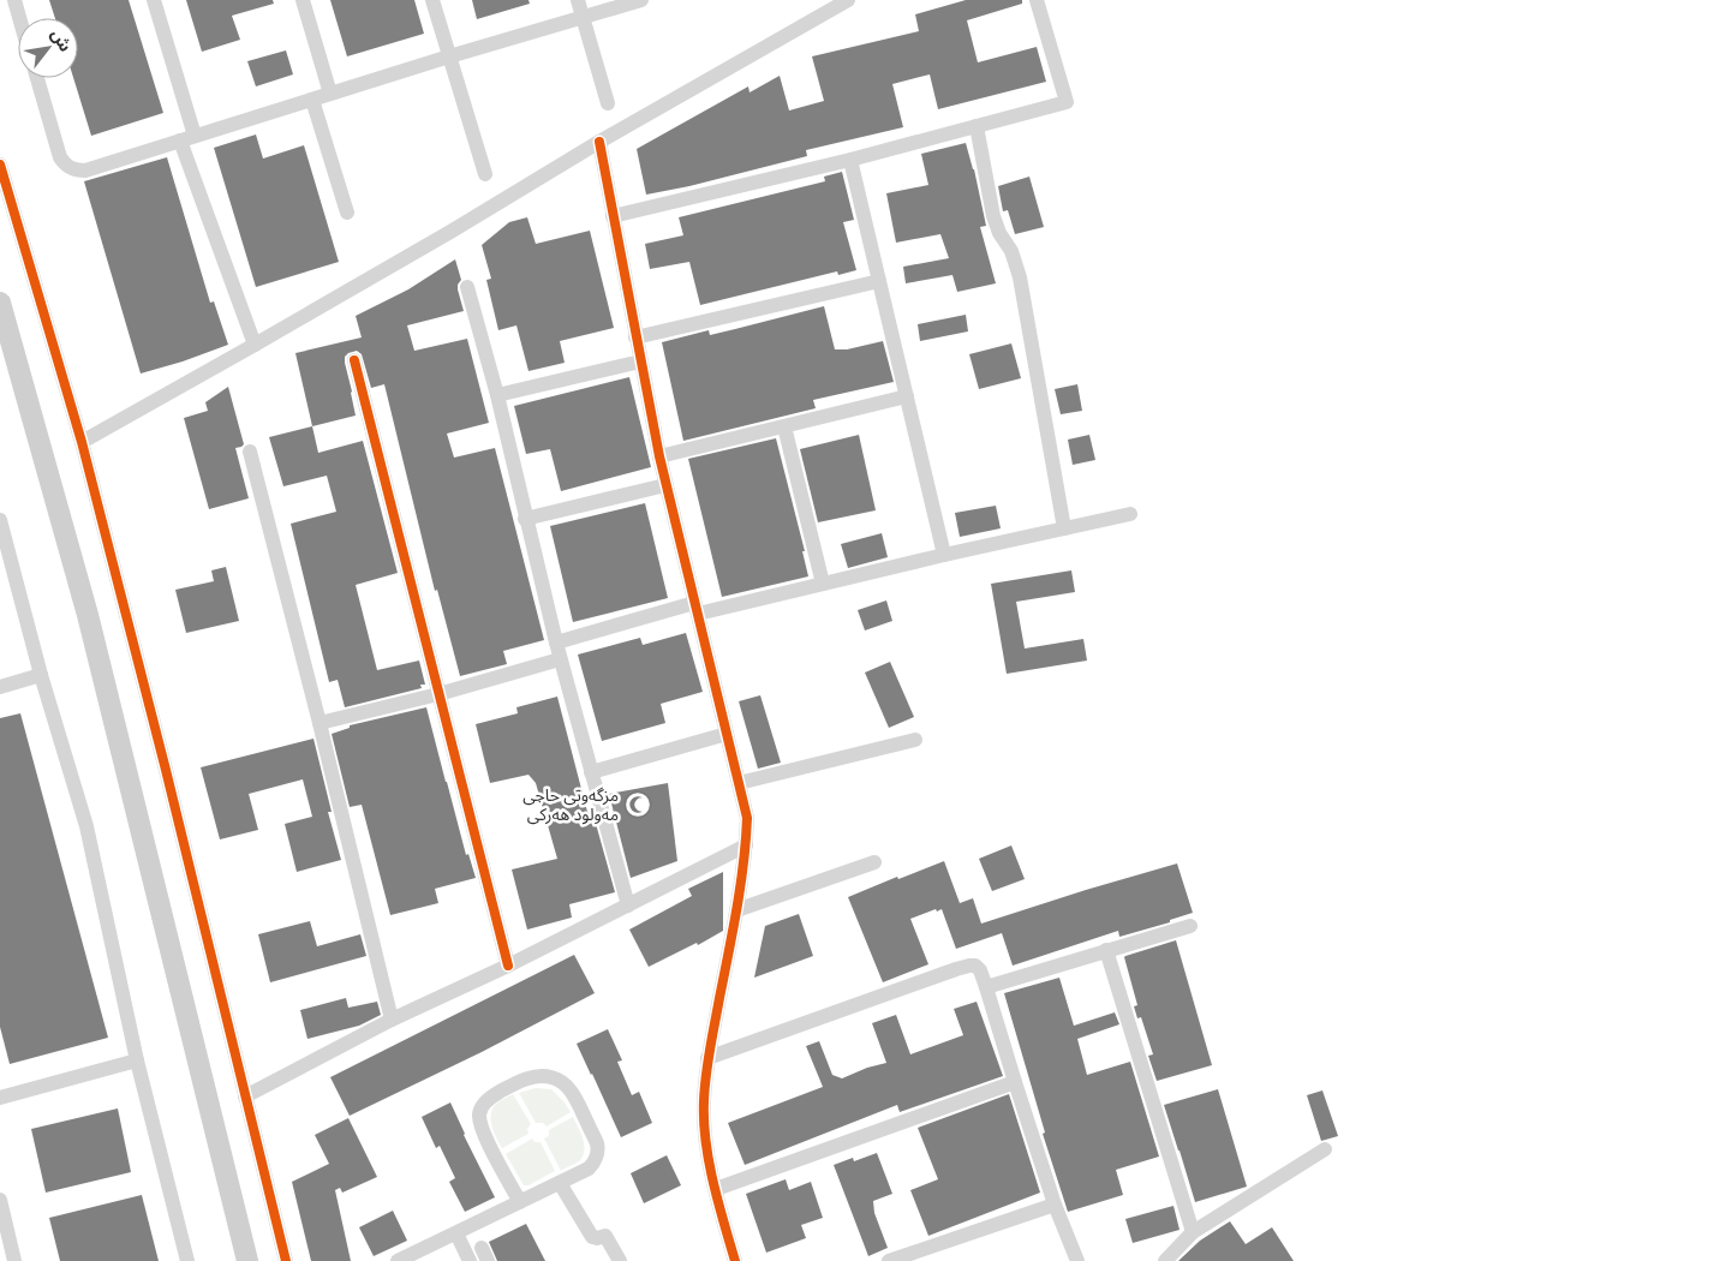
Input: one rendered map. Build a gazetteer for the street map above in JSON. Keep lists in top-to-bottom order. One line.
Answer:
{"places":{"mosque":["مزگەوتی حاجی مەولود هەرکی"]},"north":"top right"}
